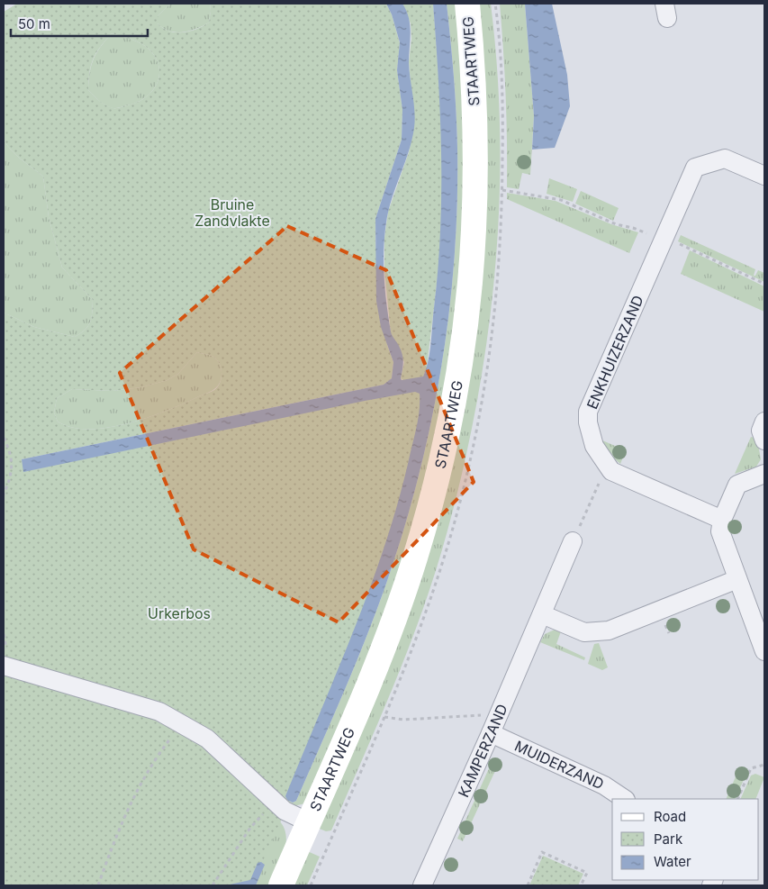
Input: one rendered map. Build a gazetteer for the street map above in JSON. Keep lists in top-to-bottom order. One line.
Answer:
{"streets":{"main road":["STAARTWEG"],"street":["ENKHUIZERZAND","KAMPERZAND","MUIDERZAND"]},"crossings":[["KAMPERZAND","MUIDERZAND"]],"parks":["Bruine Zandvlakte","Urkerbos"],"legend":["Road","Park","Water"],"scale_bar":"50 m"}
